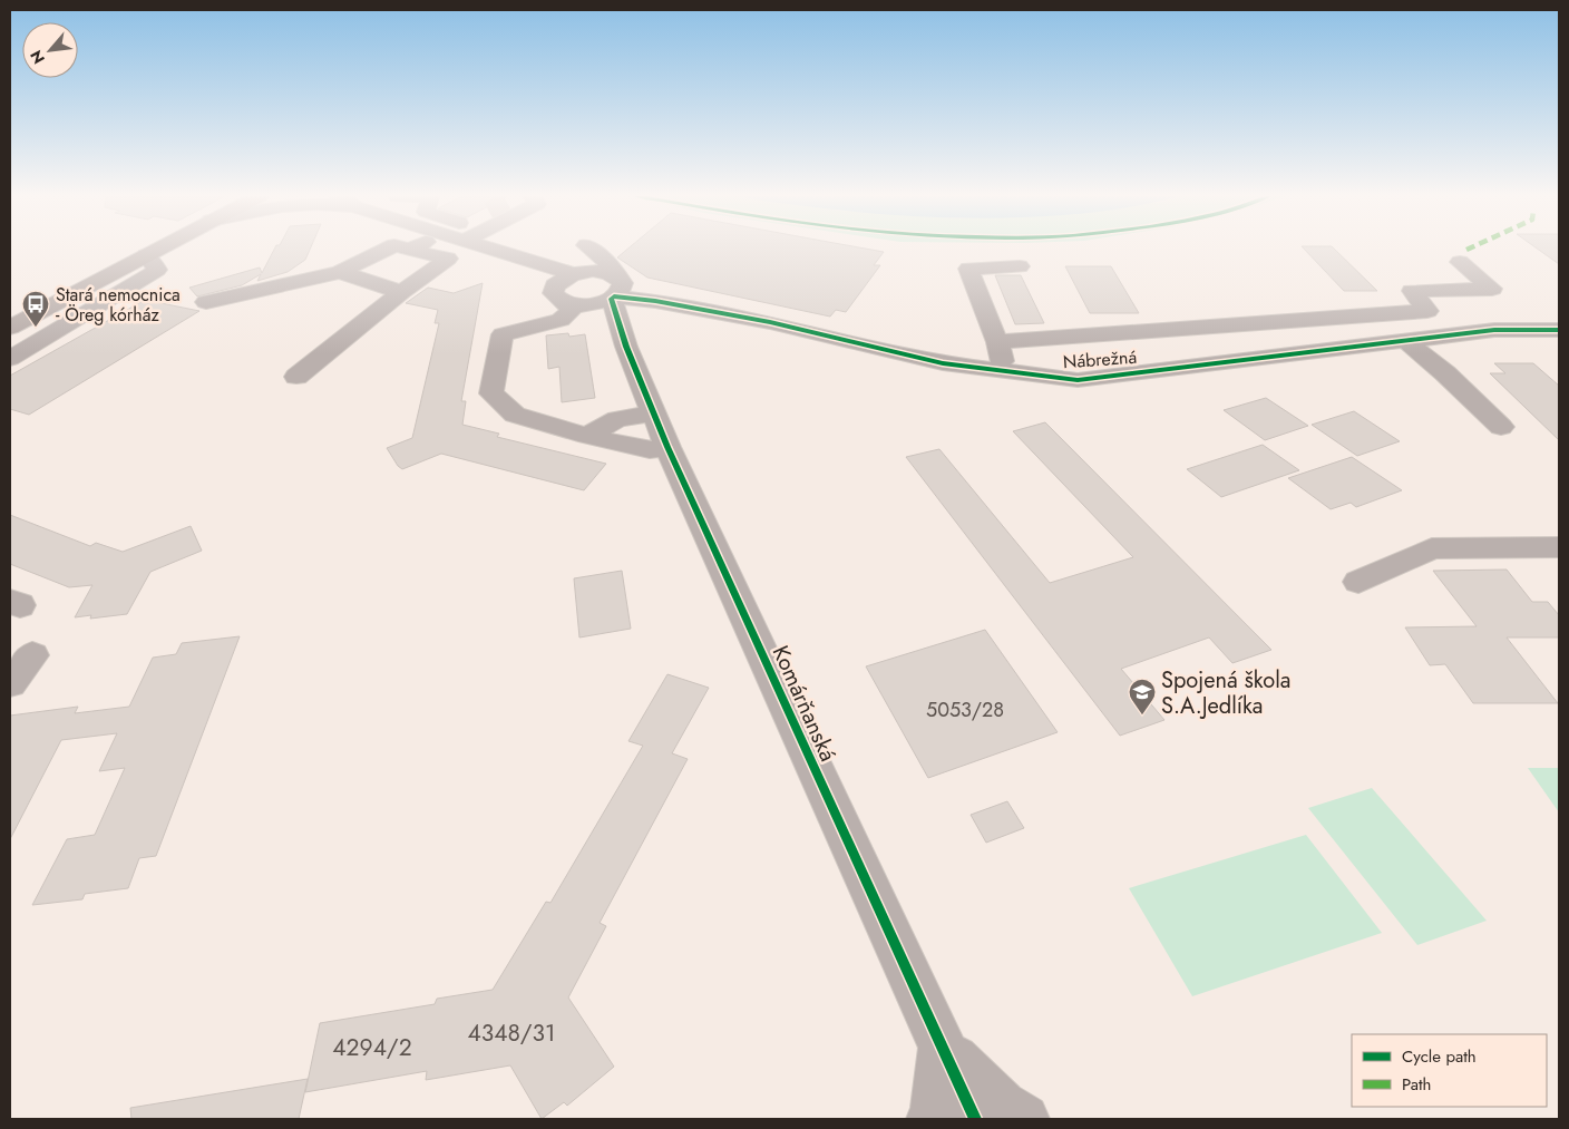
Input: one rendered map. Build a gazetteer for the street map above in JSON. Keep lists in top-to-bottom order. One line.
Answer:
{"streets":{"street":["Nábrežná","Komárňanská"]},"crossings":[["Nábrežná","Komárňanská"]],"places":{"bus stop":["Stará nemocnica - Öreg kórház"],"school or university":["Spojená škola S.A.Jedlíka"]},"house_numbers":["5053/28","4348/31","4294/2"],"legend":["Cycle path","Path"],"north":"bottom left"}
